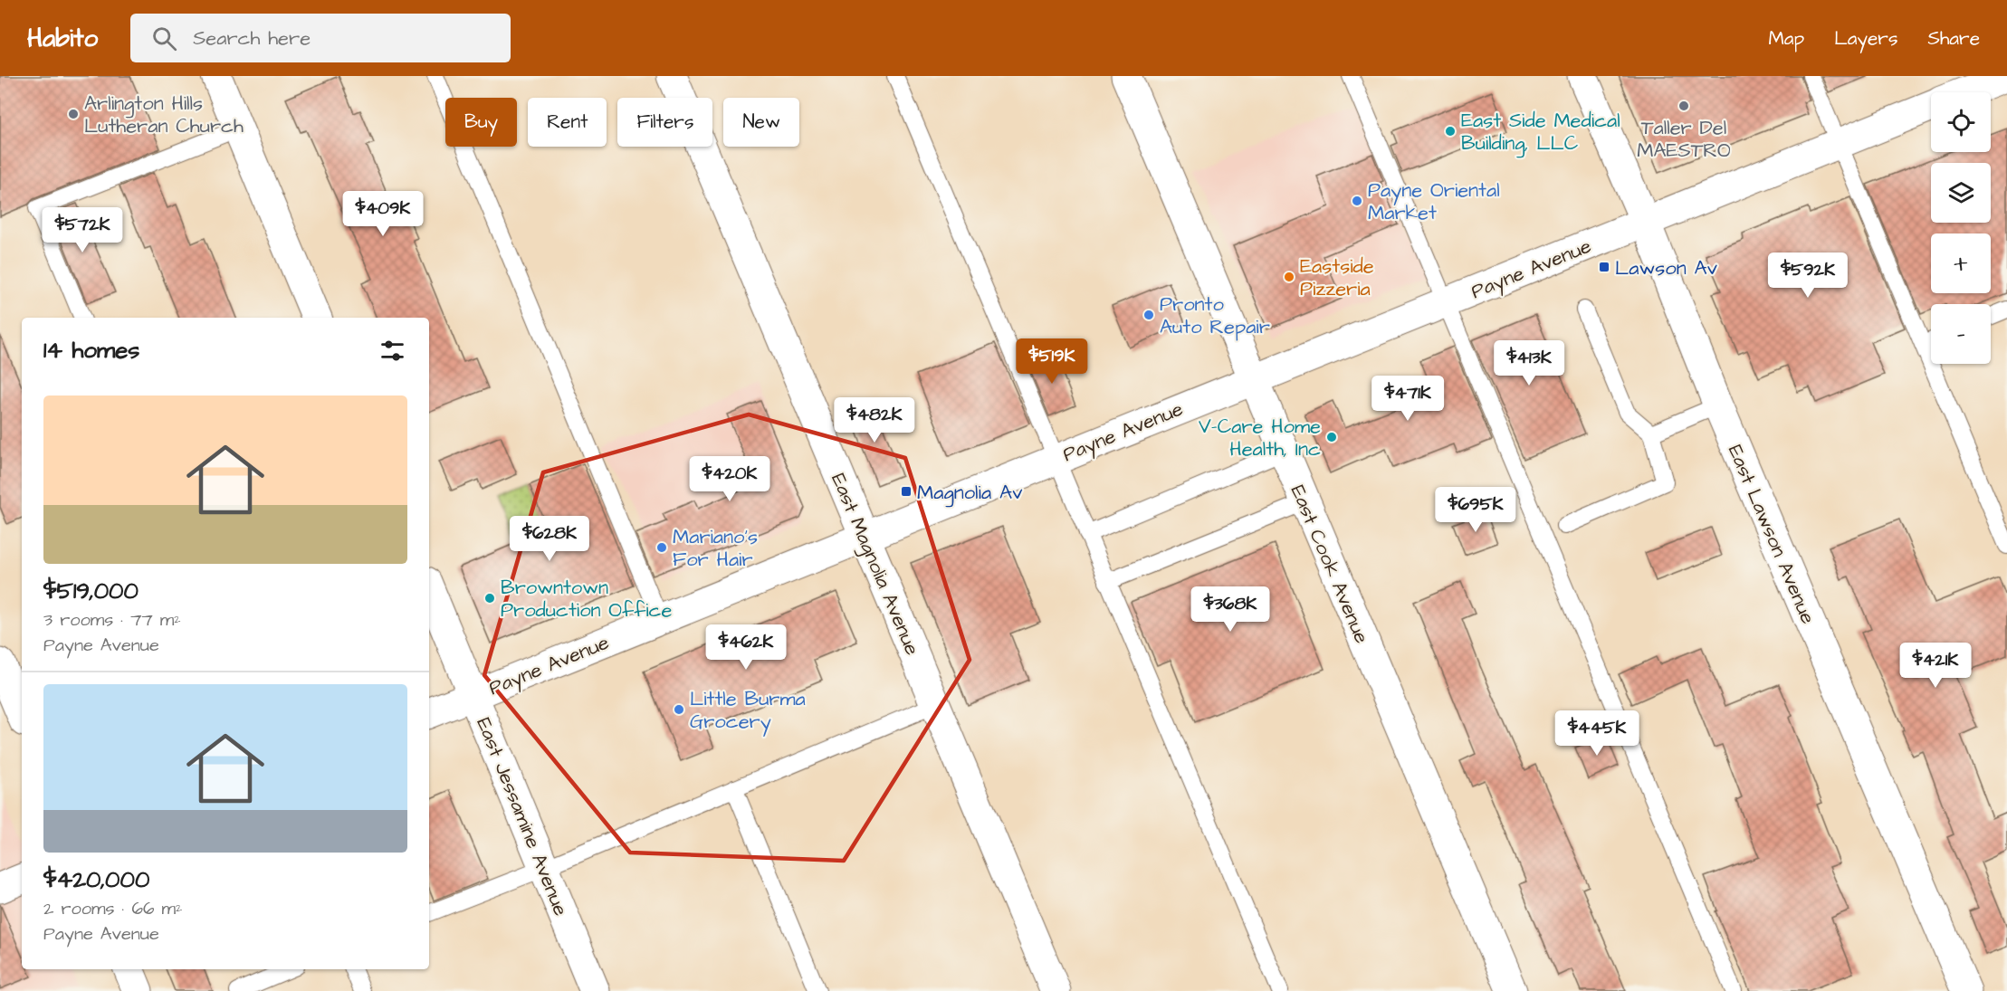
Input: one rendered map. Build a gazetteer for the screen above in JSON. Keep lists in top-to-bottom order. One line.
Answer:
{"streets":{"street":["Payne Avenue","East Lawson Avenue","East Magnolia Avenue","East Cook Avenue","East Jessamine Avenue"]},"crossings":[["Payne Avenue","East Lawson Avenue"],["Payne Avenue","East Magnolia Avenue"],["Payne Avenue","East Cook Avenue"],["Payne Avenue","East Jessamine Avenue"]],"places":{"other":["Taller Del MAESTRO","Arlington Hills Lutheran Church","East Side Medical Building, LLC","Payne Oriental Market","Eastside Pizzeria","Pronto Auto Repair","V-Care Home Health, Inc","Mariano's For Hair","Browntown Production Office","Little Burma Grocery"],"transit":["Lawson Av","Magnolia Av"]},"page":{"header":"Habito","search":"Search here","nav":["Map","Layers","Share"],"map_buttons":["+","−"],"chip":["Buy","Rent","Filters","New"],"price":["$409K","$572K","$592K","$519K","$413K","$471K","$482K","$420K","$695K","$628K","$368K","$462K","$421K","$445K"],"heading":"14 homes","list":[{"name":"$519,000","note":"3 rooms · 77 m² · Payne Avenue"},{"name":"$420,000","note":"2 rooms · 66 m² · Payne Avenue"}]}}
